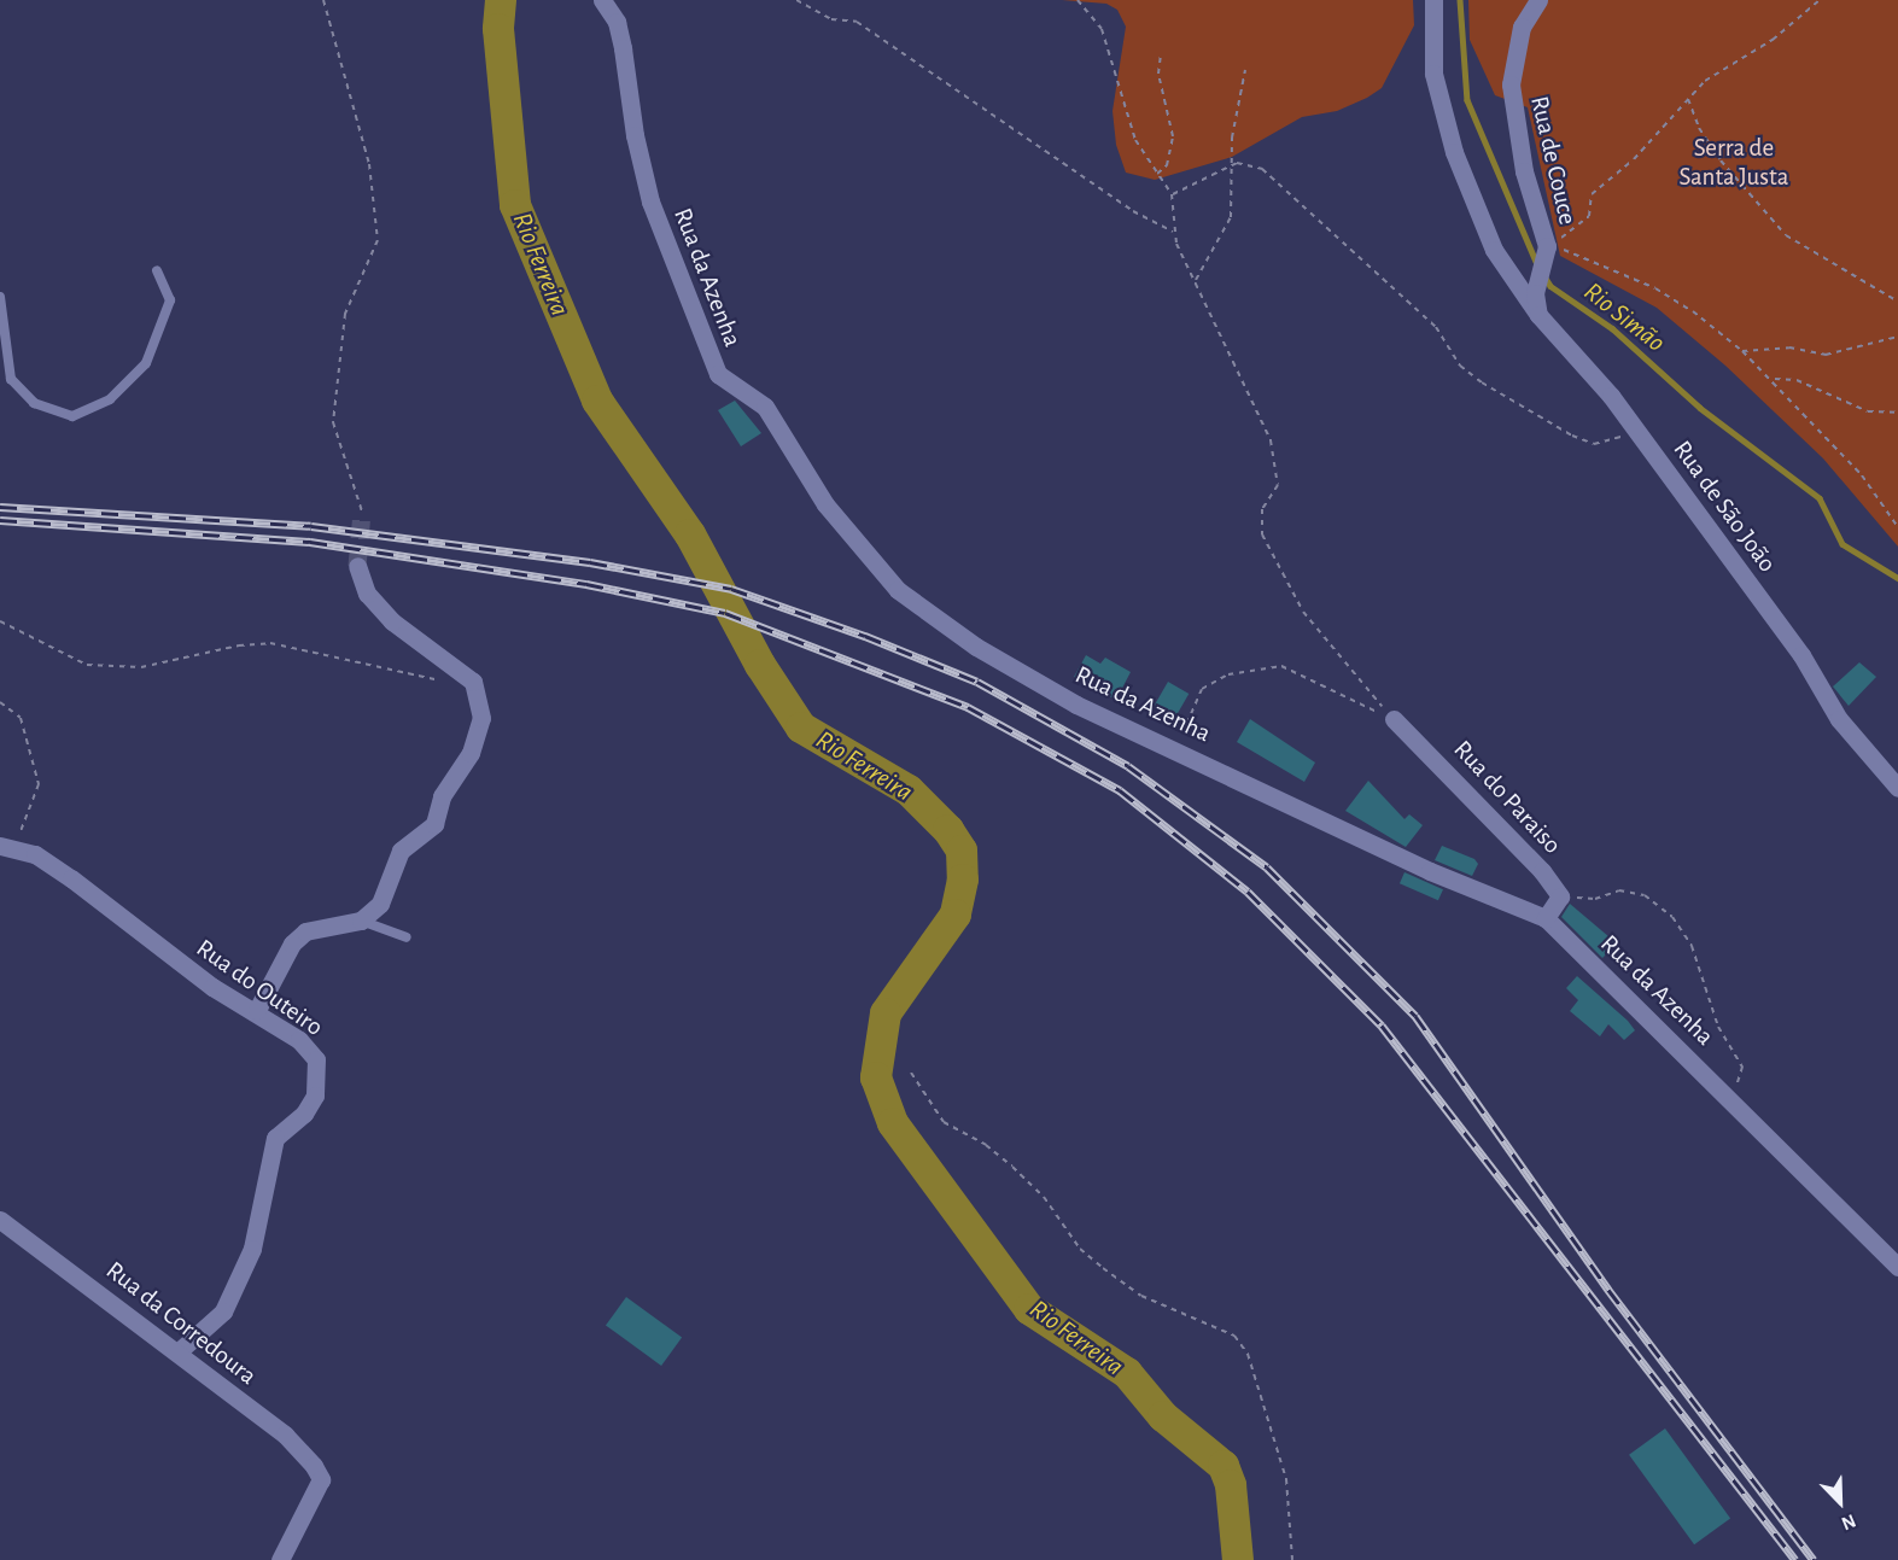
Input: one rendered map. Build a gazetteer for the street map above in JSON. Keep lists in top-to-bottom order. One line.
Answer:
{"streets":{"street":["Rua de Couce","Rua da Azenha","Rua de São João","Rua do Paraiso","Rua do Outeiro","Rua da Corredoura"]},"crossings":[["Rua do Outeiro","Rua da Corredoura"]],"water":["Rio Ferreira","Rio Simão"],"parks":["Serra de Santa Justa"],"north":"bottom right"}
